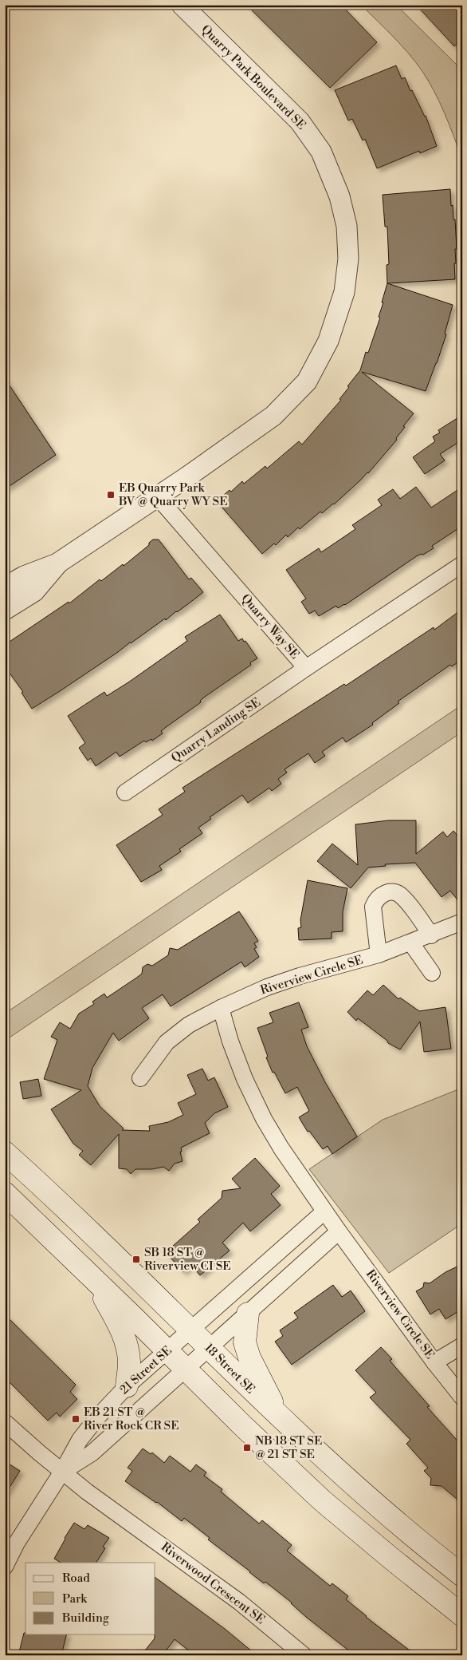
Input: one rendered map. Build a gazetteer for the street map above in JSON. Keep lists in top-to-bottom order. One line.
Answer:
{"streets":{"main road":["18 Street SE"],"street":["Quarry Park Boulevard SE","Quarry Way SE","Quarry Landing SE","Riverview Circle SE","21 Street SE","Riverwood Crescent SE"]},"crossings":[["Quarry Park Boulevard SE","Quarry Way SE"],["Quarry Way SE","Quarry Landing SE"],["18 Street SE","21 Street SE"],["21 Street SE","Riverwood Crescent SE"]],"places":{"transit":["EB Quarry Park BV @ Quarry WY SE","SB 18 ST @ Riverview CI SE","EB 21 ST @ River Rock CR SE","NB 18 ST SE @ 21 ST SE"]},"legend":["Road","Park","Building"]}
